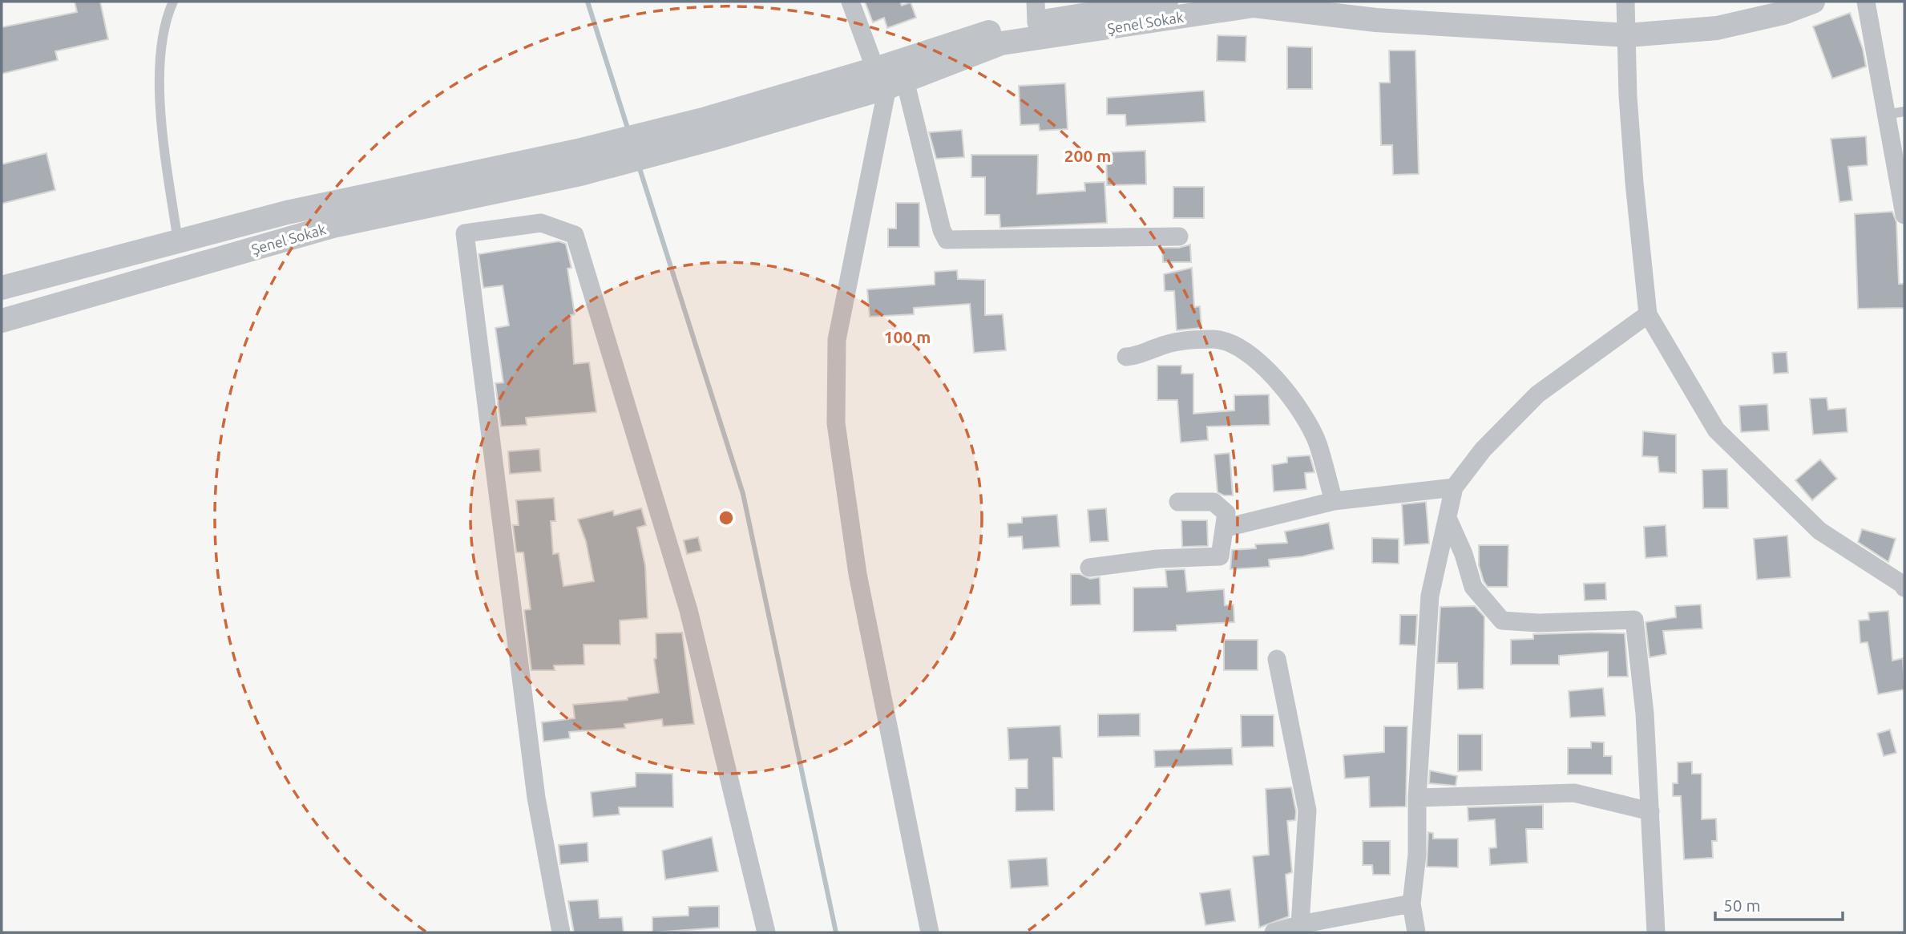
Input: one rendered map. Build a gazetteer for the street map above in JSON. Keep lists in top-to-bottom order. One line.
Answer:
{"streets":{"street":["Şenel Sokak"]},"scale_bar":"50 m","rings":["200 m","100 m"]}
